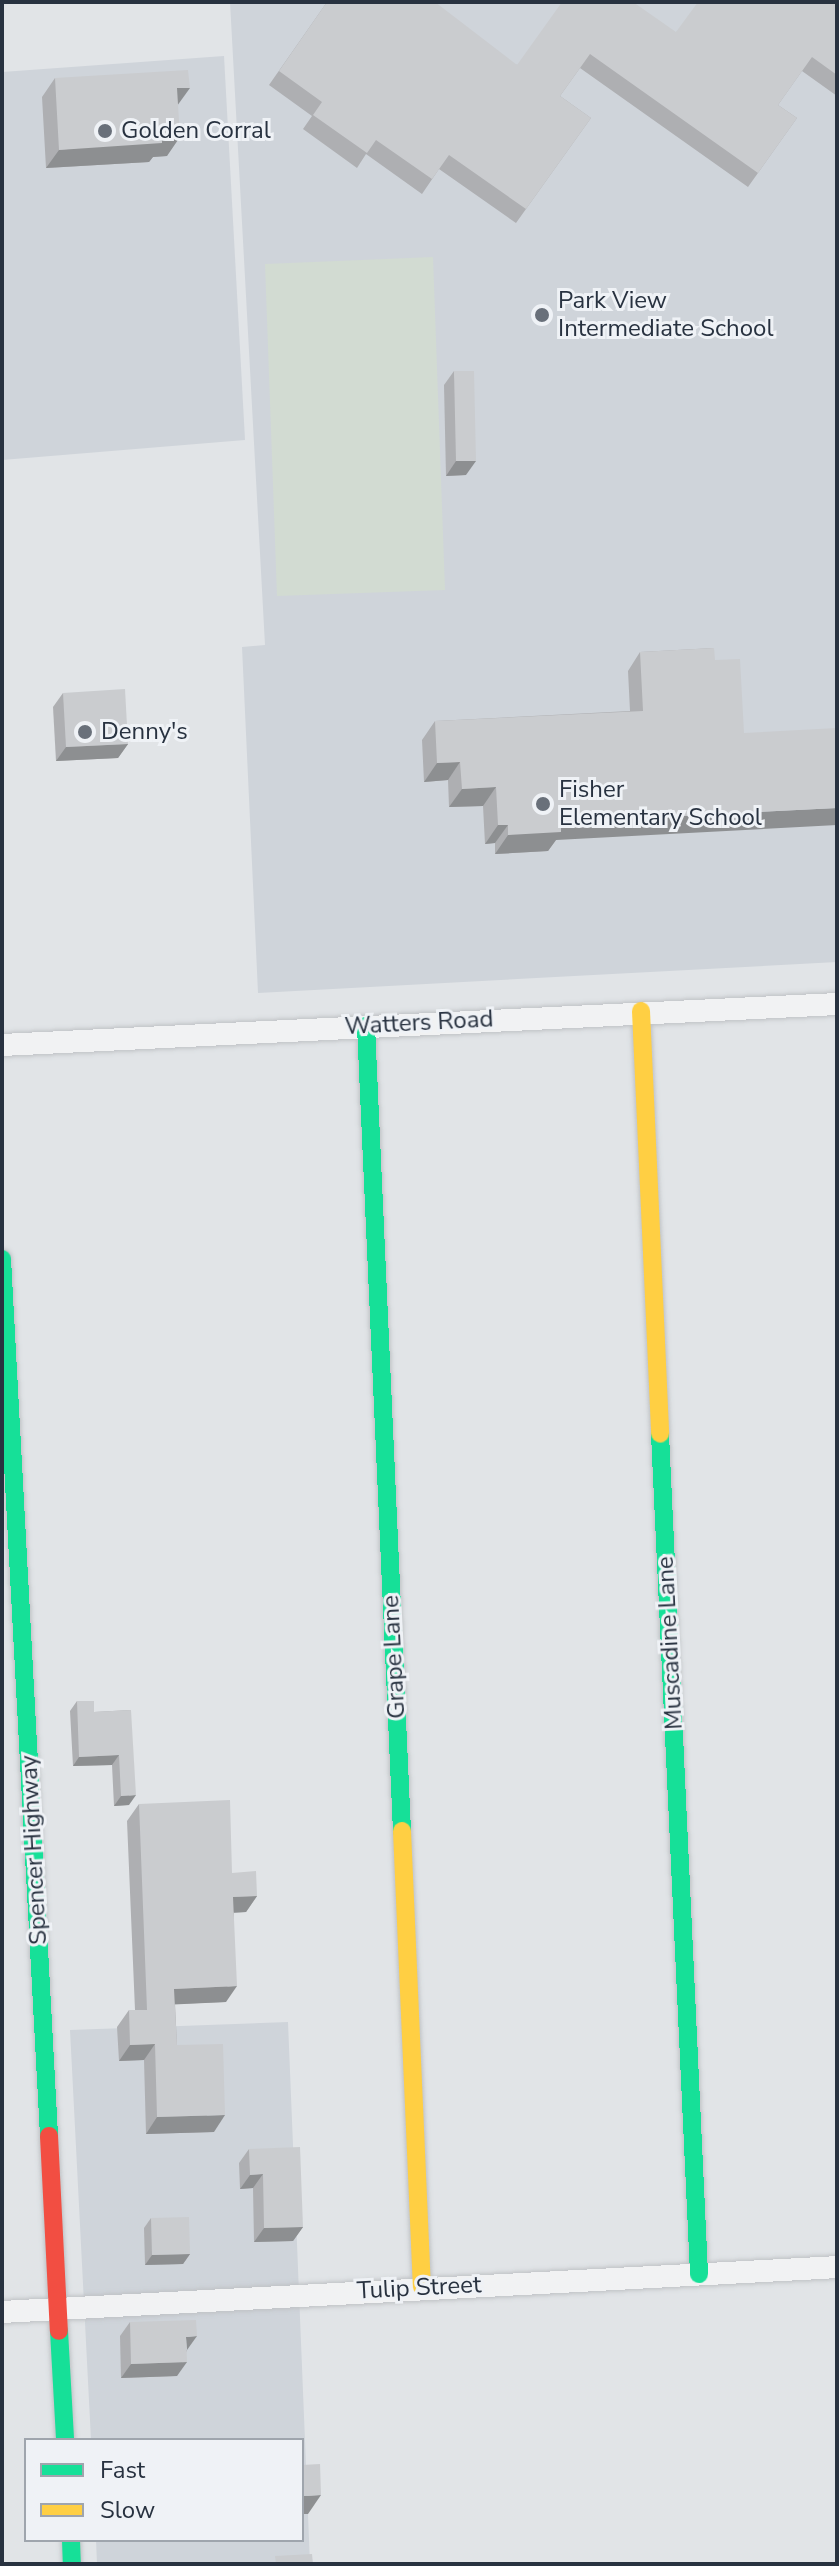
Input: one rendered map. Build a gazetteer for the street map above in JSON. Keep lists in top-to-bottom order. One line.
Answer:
{"streets":{"street":["Watters Road","Muscadine Lane","Grape Lane","Spencer Highway","Tulip Street"]},"crossings":[["Watters Road","Muscadine Lane"],["Watters Road","Grape Lane"],["Muscadine Lane","Tulip Street"],["Grape Lane","Tulip Street"],["Spencer Highway","Tulip Street"]],"places":["Golden Corral","Park View Intermediate School","Denny's","Fisher Elementary School"],"legend":["Fast","Slow"]}
